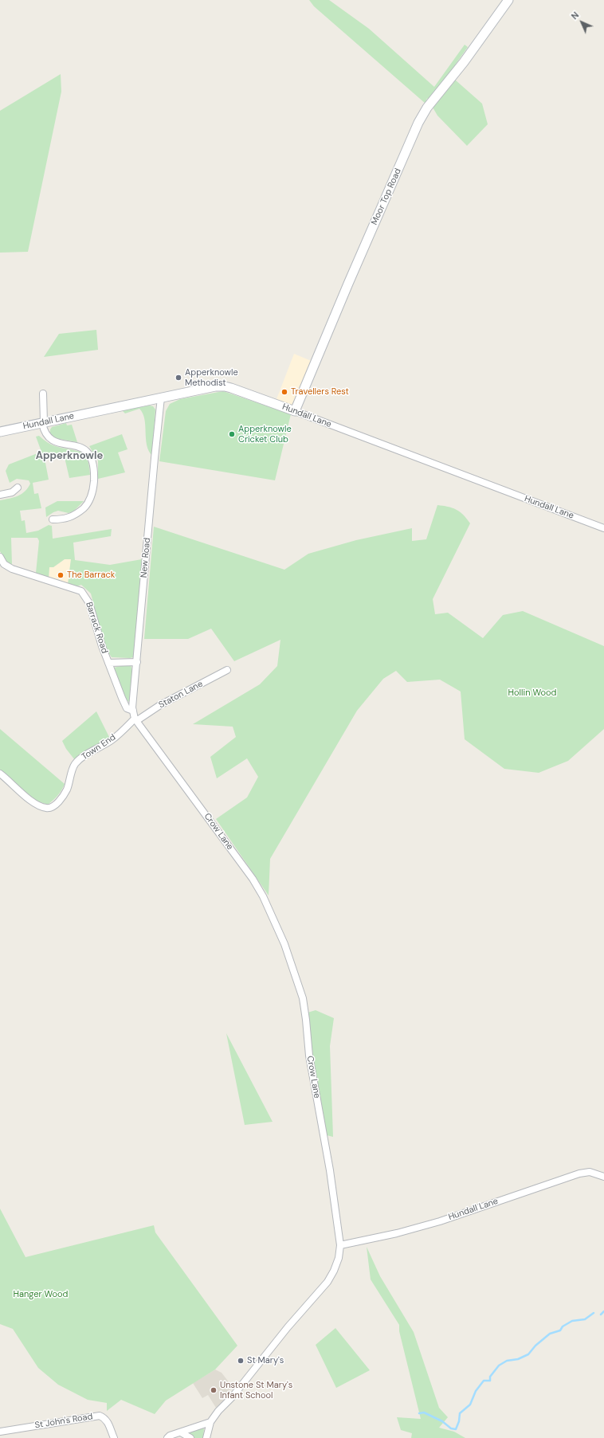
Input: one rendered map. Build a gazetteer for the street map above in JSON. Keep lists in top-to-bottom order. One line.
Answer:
{"streets":{"street":["Moor Top Road","Hundall Lane","New Road","Barrack Road","Staton Lane","Town End","Crow Lane","St John's Road"]},"crossings":[["Moor Top Road","Hundall Lane"],["Hundall Lane","New Road"],["Hundall Lane","Crow Lane"],["New Road","Barrack Road"],["New Road","Staton Lane"],["New Road","Town End"],["New Road","Crow Lane"],["Staton Lane","Town End"],["Staton Lane","Crow Lane"],["Town End","Crow Lane"]],"districts":["Apperknowle"],"parks":["Hollin Wood","Hanger Wood"],"places":["Apperknowle Methodist","Travellers Rest","Apperknowle Cricket Club","The Barrack","St Mary's","Unstone St Mary's Infant School"],"north":"top left"}
